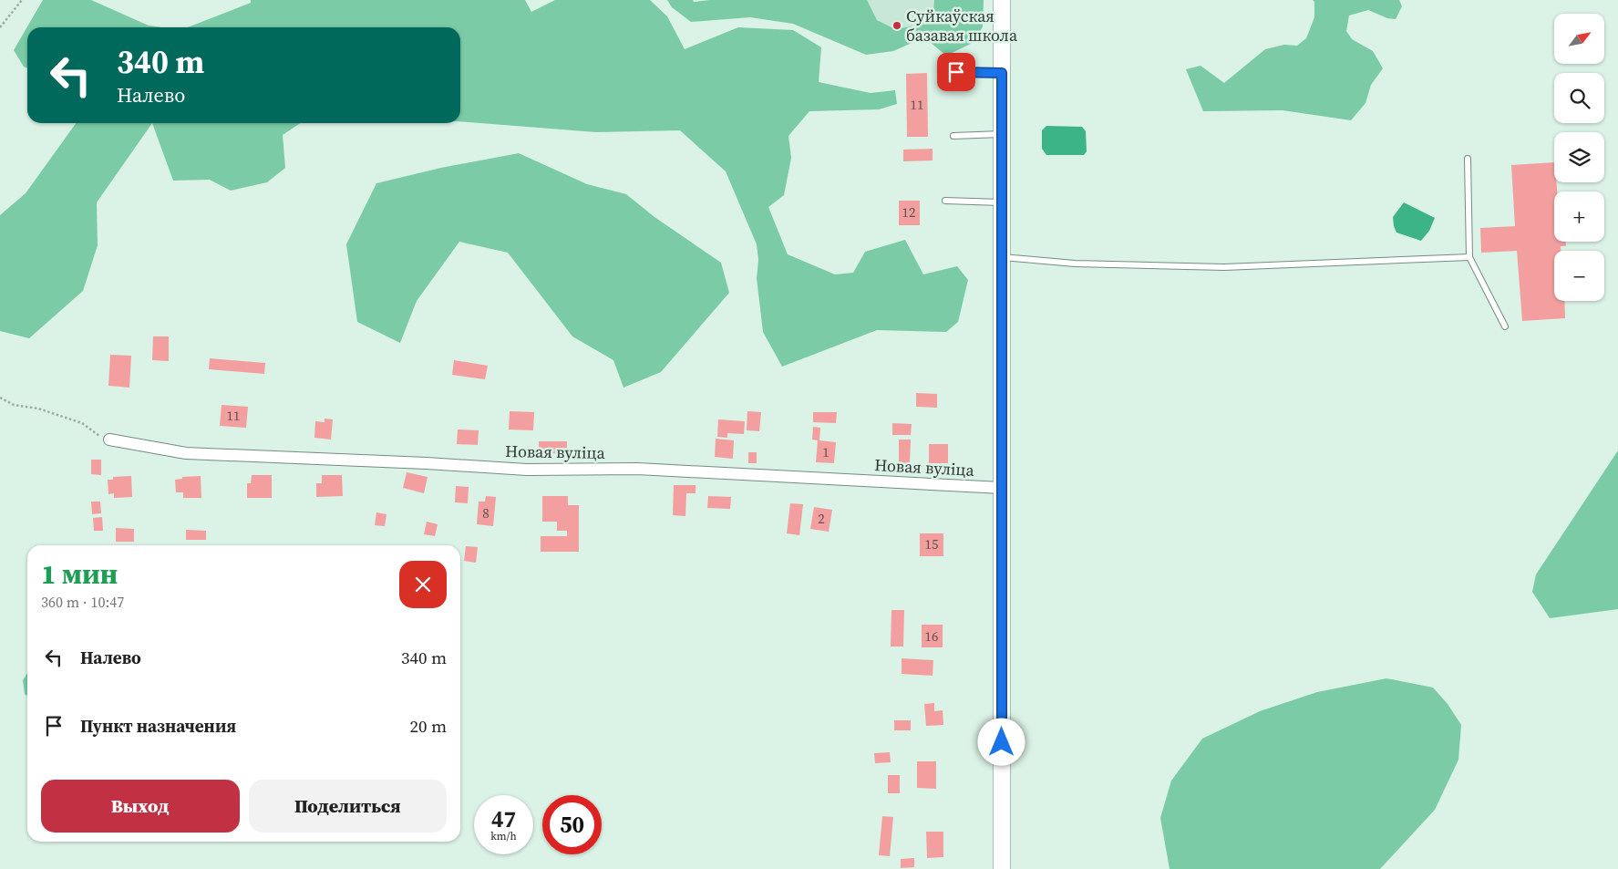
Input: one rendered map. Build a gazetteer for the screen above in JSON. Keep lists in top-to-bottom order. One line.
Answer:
{"streets":{"street":["Новая вуліца"]},"places":["Суйкаўская базавая школа"],"house_numbers":["11","12","11","1","8","2","15","16"],"north":"top right","page":{"map_buttons":["+","−"],"turn":["340 m","Налево"],"heading":["1 мин","360 m · 10:47"],"list":[{"name":"Налево","value":"340 m"},{"name":"Пункт назначения","value":"20 m"}],"buttons":["Выход","Поделиться"],"speed":"47 km/h","limit":"50"}}
